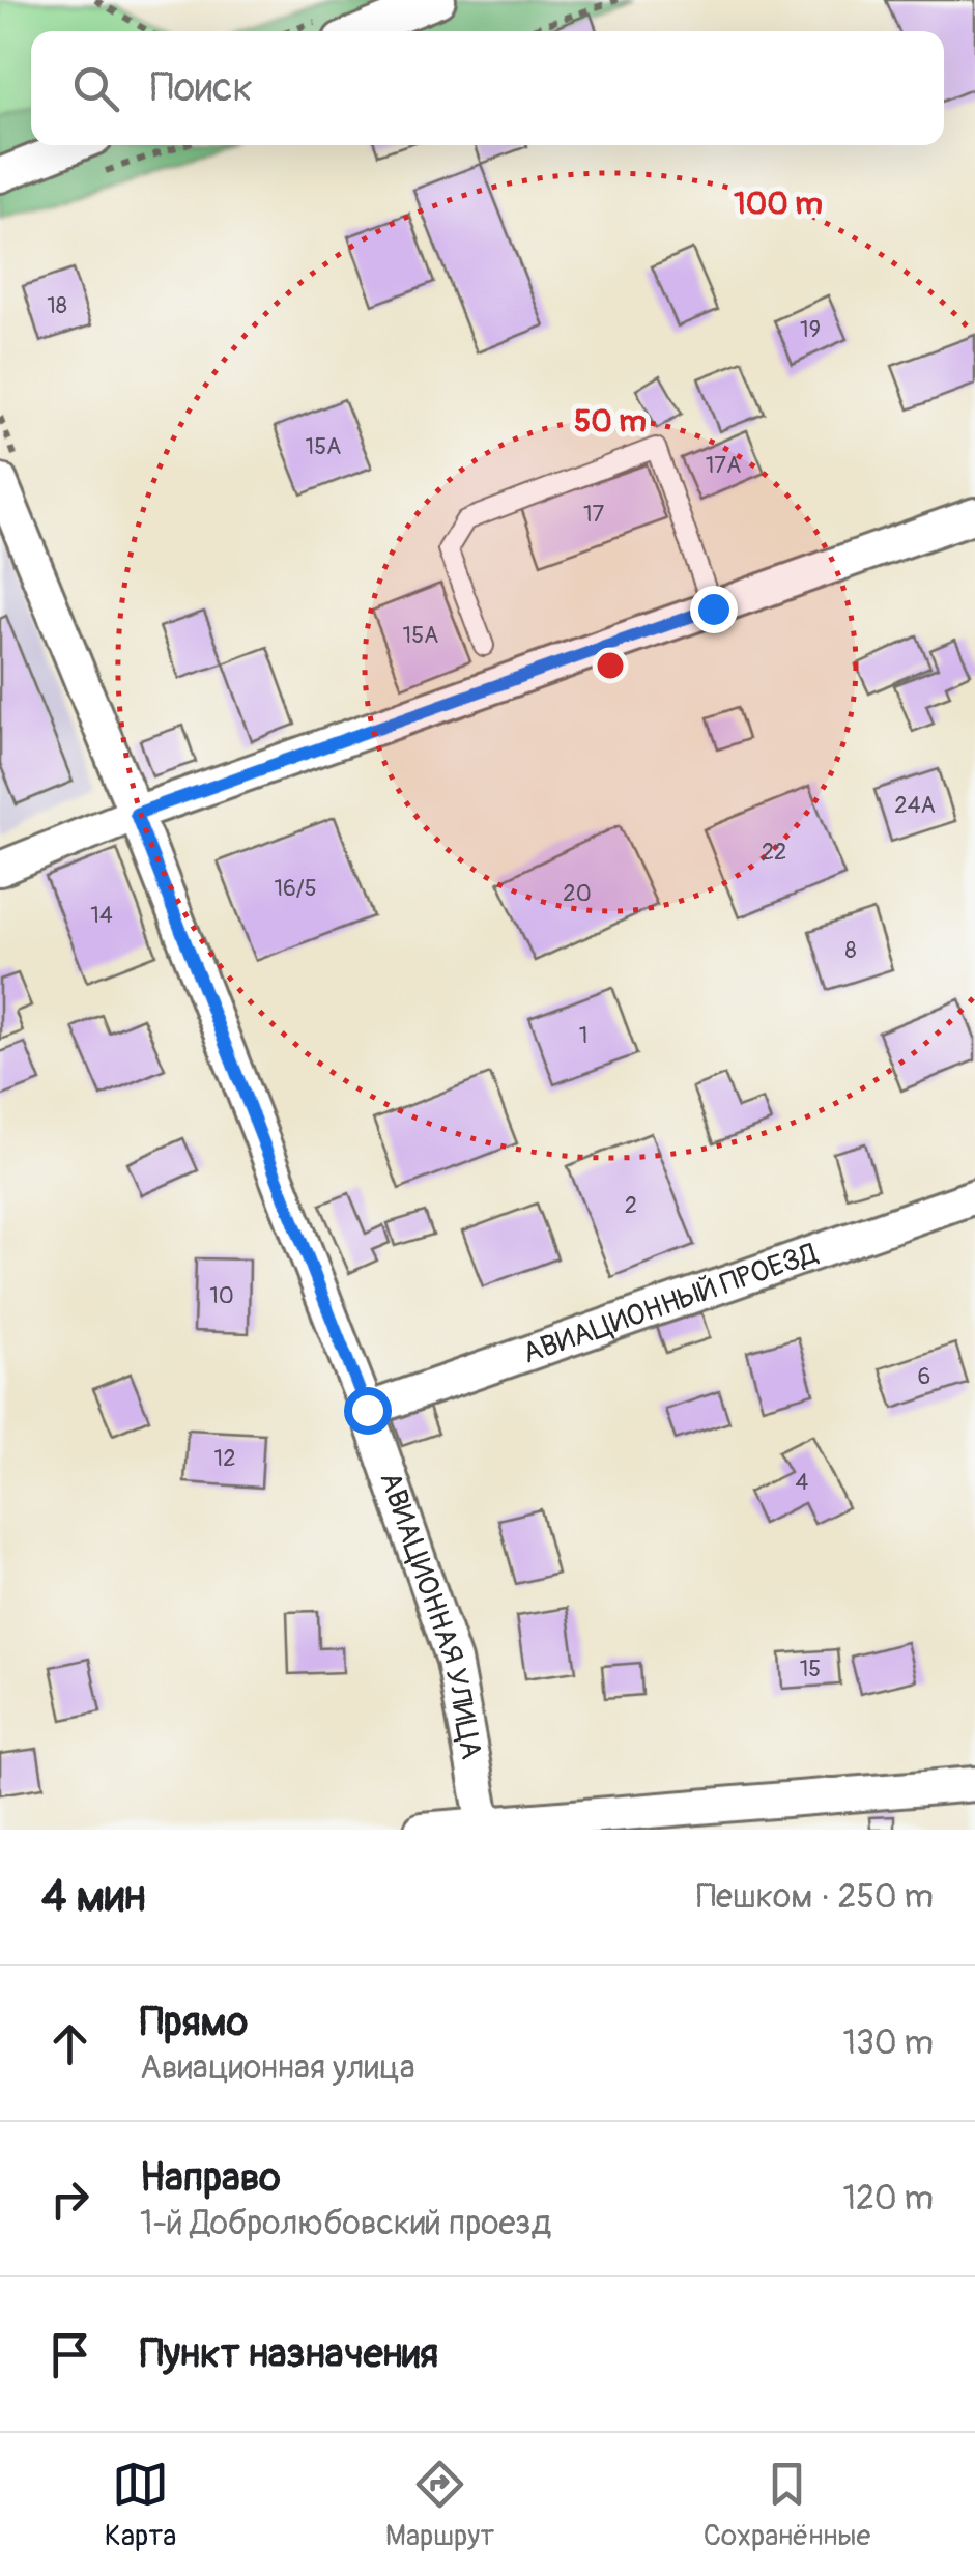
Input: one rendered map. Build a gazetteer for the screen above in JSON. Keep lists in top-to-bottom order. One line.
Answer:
{"streets":{"street":["АВИАЦИОННЫЙ ПРОЕЗД","АВИАЦИОННАЯ УЛИЦА"]},"crossings":[["АВИАЦИОННЫЙ ПРОЕЗД","АВИАЦИОННАЯ УЛИЦА"]],"house_numbers":["18","19","15А","17А","17","15А","24А","22","16/5","20","14","8","1","2","10","6","12","4","15"],"page":{"search":"Поиск","heading":["4 мин","Пешком · 250 m"],"list":[["Прямо","Авиационная улица","130 m"],["Направо","1-й Добролюбовский проезд","120 m"],"Пункт назначения"],"nav":["Карта","Маршрут","Сохранённые"]},"rings":["100 m","50 m"]}
